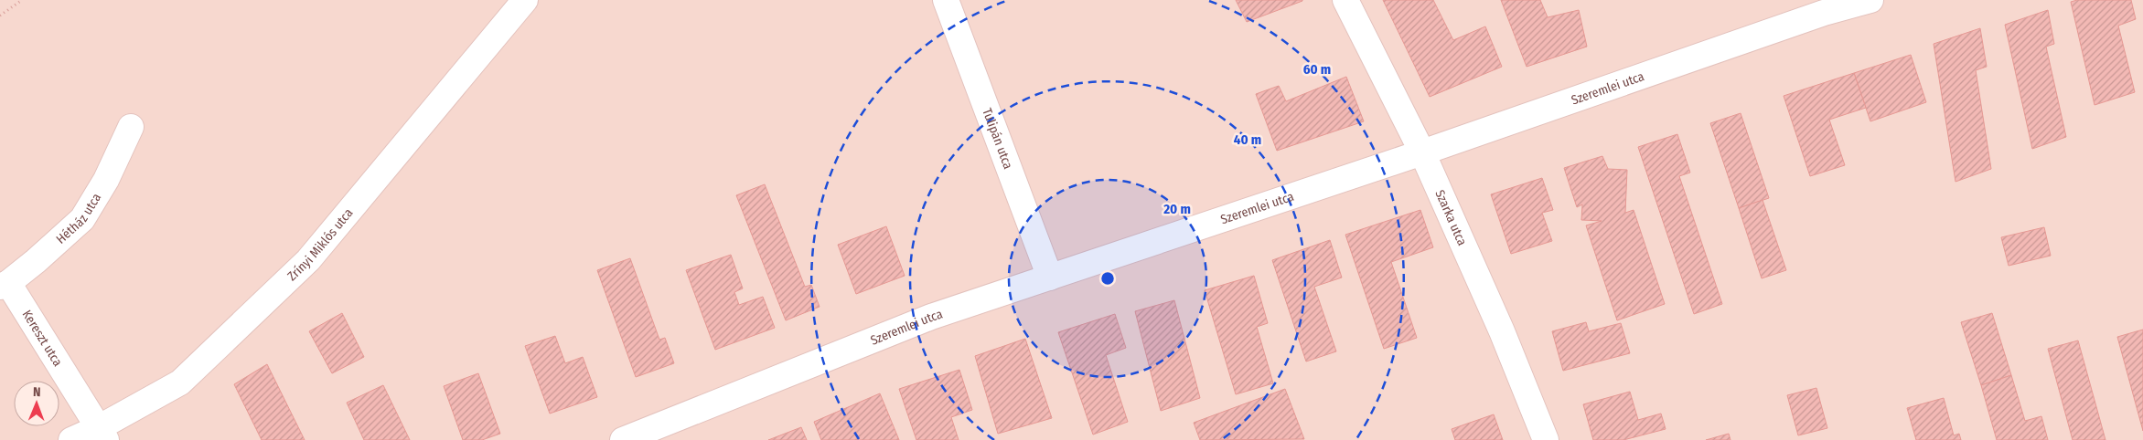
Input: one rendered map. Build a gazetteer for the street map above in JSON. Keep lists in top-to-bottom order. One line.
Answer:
{"streets":{"street":["Szeremlei utca","Tulipán utca","Hétház utca","Szarka utca","Zrínyi Miklós utca","Kereszt utca"]},"crossings":[["Szeremlei utca","Tulipán utca"],["Szeremlei utca","Szarka utca"],["Hétház utca","Kereszt utca"],["Zrínyi Miklós utca","Kereszt utca"]],"north":"top","rings":["60 m","40 m","20 m"]}
